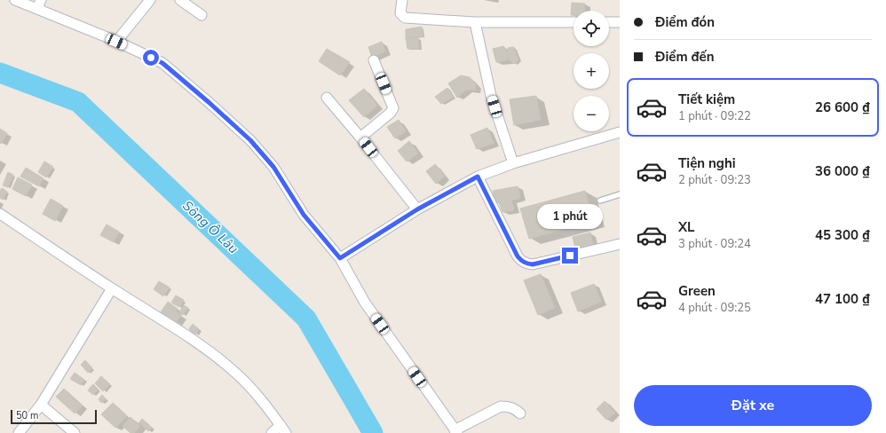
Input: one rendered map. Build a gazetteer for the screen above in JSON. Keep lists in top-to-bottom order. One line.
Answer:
{"water":["Sông Ô Lâu"],"scale_bar":"50 m","page":{"banner":["Điểm đón","Điểm đến"],"map_buttons":["+","−"],"list":[{"name":"Tiết kiệm","note":"1 phút · 09:22","value":"26 600 ₫"},{"name":"Tiện nghi","note":"2 phút · 09:23","value":"36 000 ₫"},{"name":"XL","note":"3 phút · 09:24","value":"45 300 ₫"},{"name":"Green","note":"4 phút · 09:25","value":"47 100 ₫"}],"bubble":"1 phút","buttons":"Đặt xe","scale":"50 m"}}
